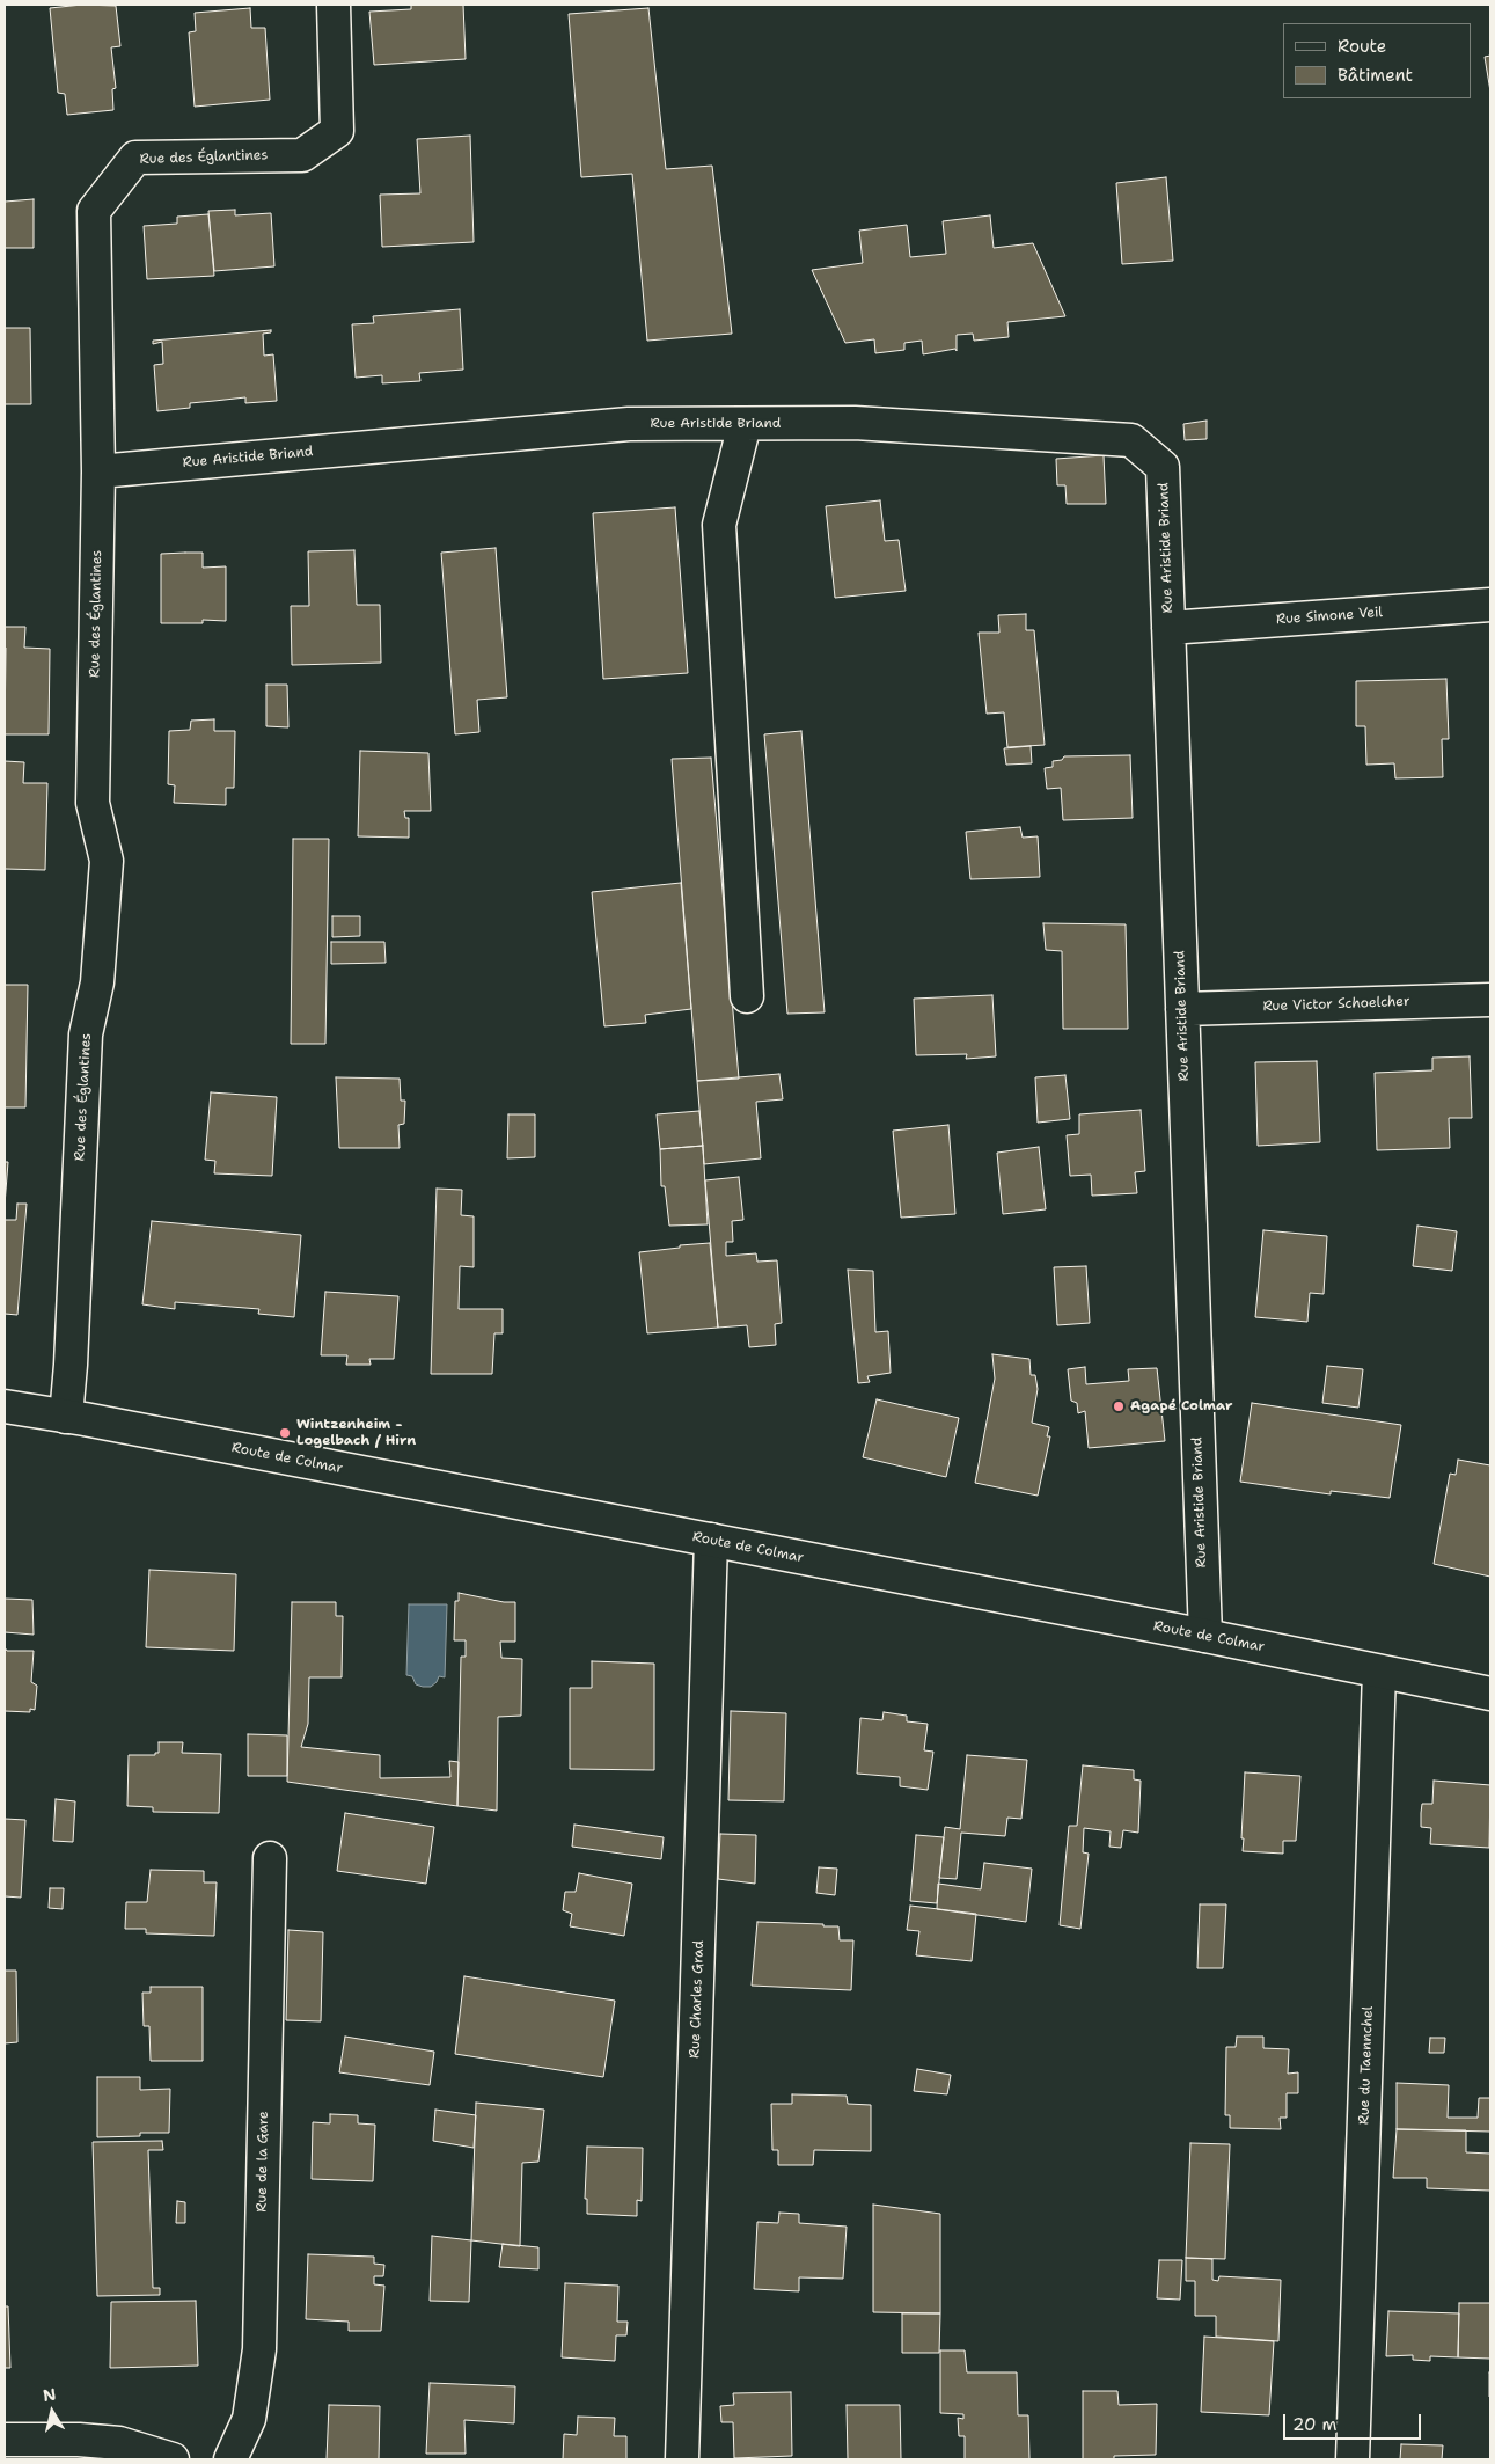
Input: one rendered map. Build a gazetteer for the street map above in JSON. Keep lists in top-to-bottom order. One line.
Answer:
{"streets":{"street":["Rue des Églantines","Rue Aristide Briand","Rue Simone Veil","Rue Victor Schoelcher","Route de Colmar","Rue Charles Grad","Rue du Taennchel","Rue de la Gare"]},"crossings":[["Rue des Églantines","Rue Aristide Briand"],["Rue des Églantines","Route de Colmar"],["Rue Aristide Briand","Rue Simone Veil"],["Rue Aristide Briand","Rue Victor Schoelcher"],["Rue Aristide Briand","Route de Colmar"],["Route de Colmar","Rue Charles Grad"],["Route de Colmar","Rue du Taennchel"]],"places":["Agapé Colmar","Wintzenheim - Logelbach / Hirn"],"legend":["Route","Bâtiment"],"scale_bar":"20 m","north":"top"}
